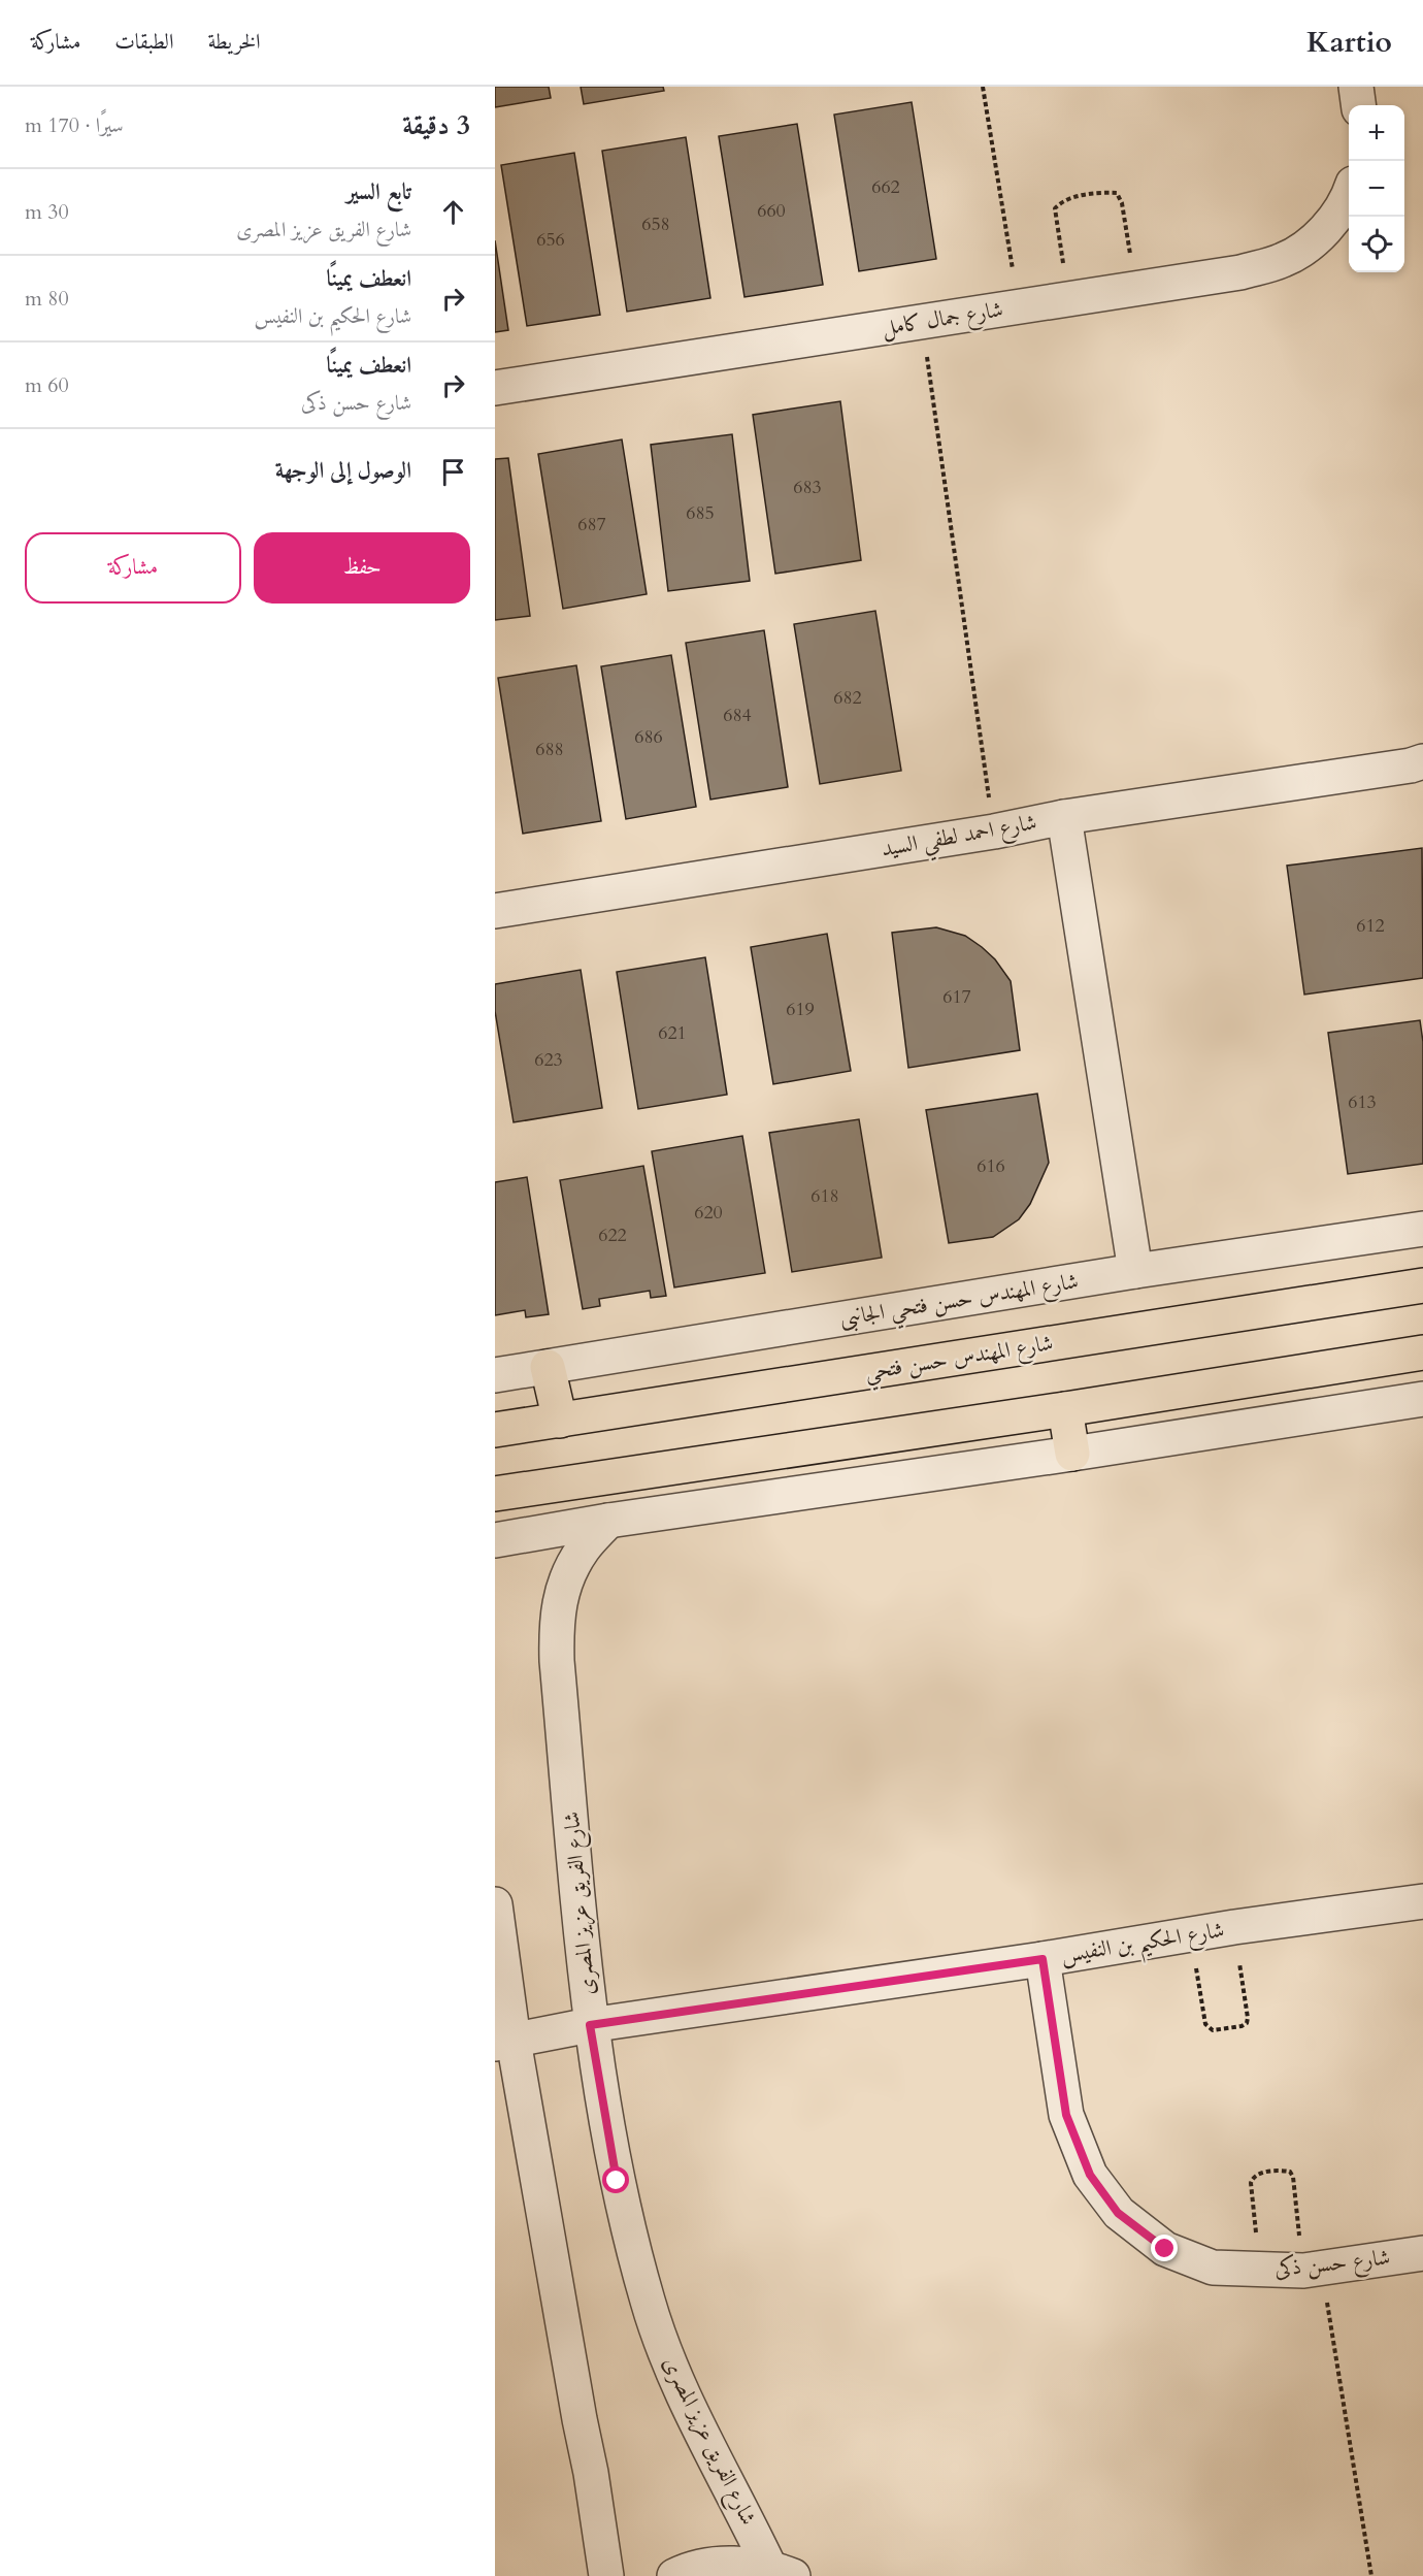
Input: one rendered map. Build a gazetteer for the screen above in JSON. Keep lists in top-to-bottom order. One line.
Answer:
{"streets":{"main road":["شارع المهندس حسن فتحي"],"street":["شارع جمال كامل","شارع احمد لطفي السيد","شارع المهندس حسن فتحي الجانبى","شارع الفريق عزيز المصرى","شارع الحكيم بن النفيس","شارع حسن ذكى"]},"crossings":[["شارع الفريق عزيز المصرى","شارع الحكيم بن النفيس"],["شارع الحكيم بن النفيس","شارع حسن ذكى"]],"house_numbers":["662","660","658","656","683","685","687","682","684","686","688","612","617","619","621","623","613","616","618","620","622"],"page":{"header":"Kartio","nav":["الخريطة","الطبقات","مشاركة"],"heading":["3 دقيقة","سيرًا · 170 m"],"map_buttons":["+","−"],"list":[["تابع السير","شارع الفريق عزيز المصرى","30 m"],["انعطف يمينًا","شارع الحكيم بن النفيس","80 m"],["انعطف يمينًا","شارع حسن ذكى","60 m"],"الوصول إلى الوجهة"],"buttons":["حفظ","مشاركة"]}}
